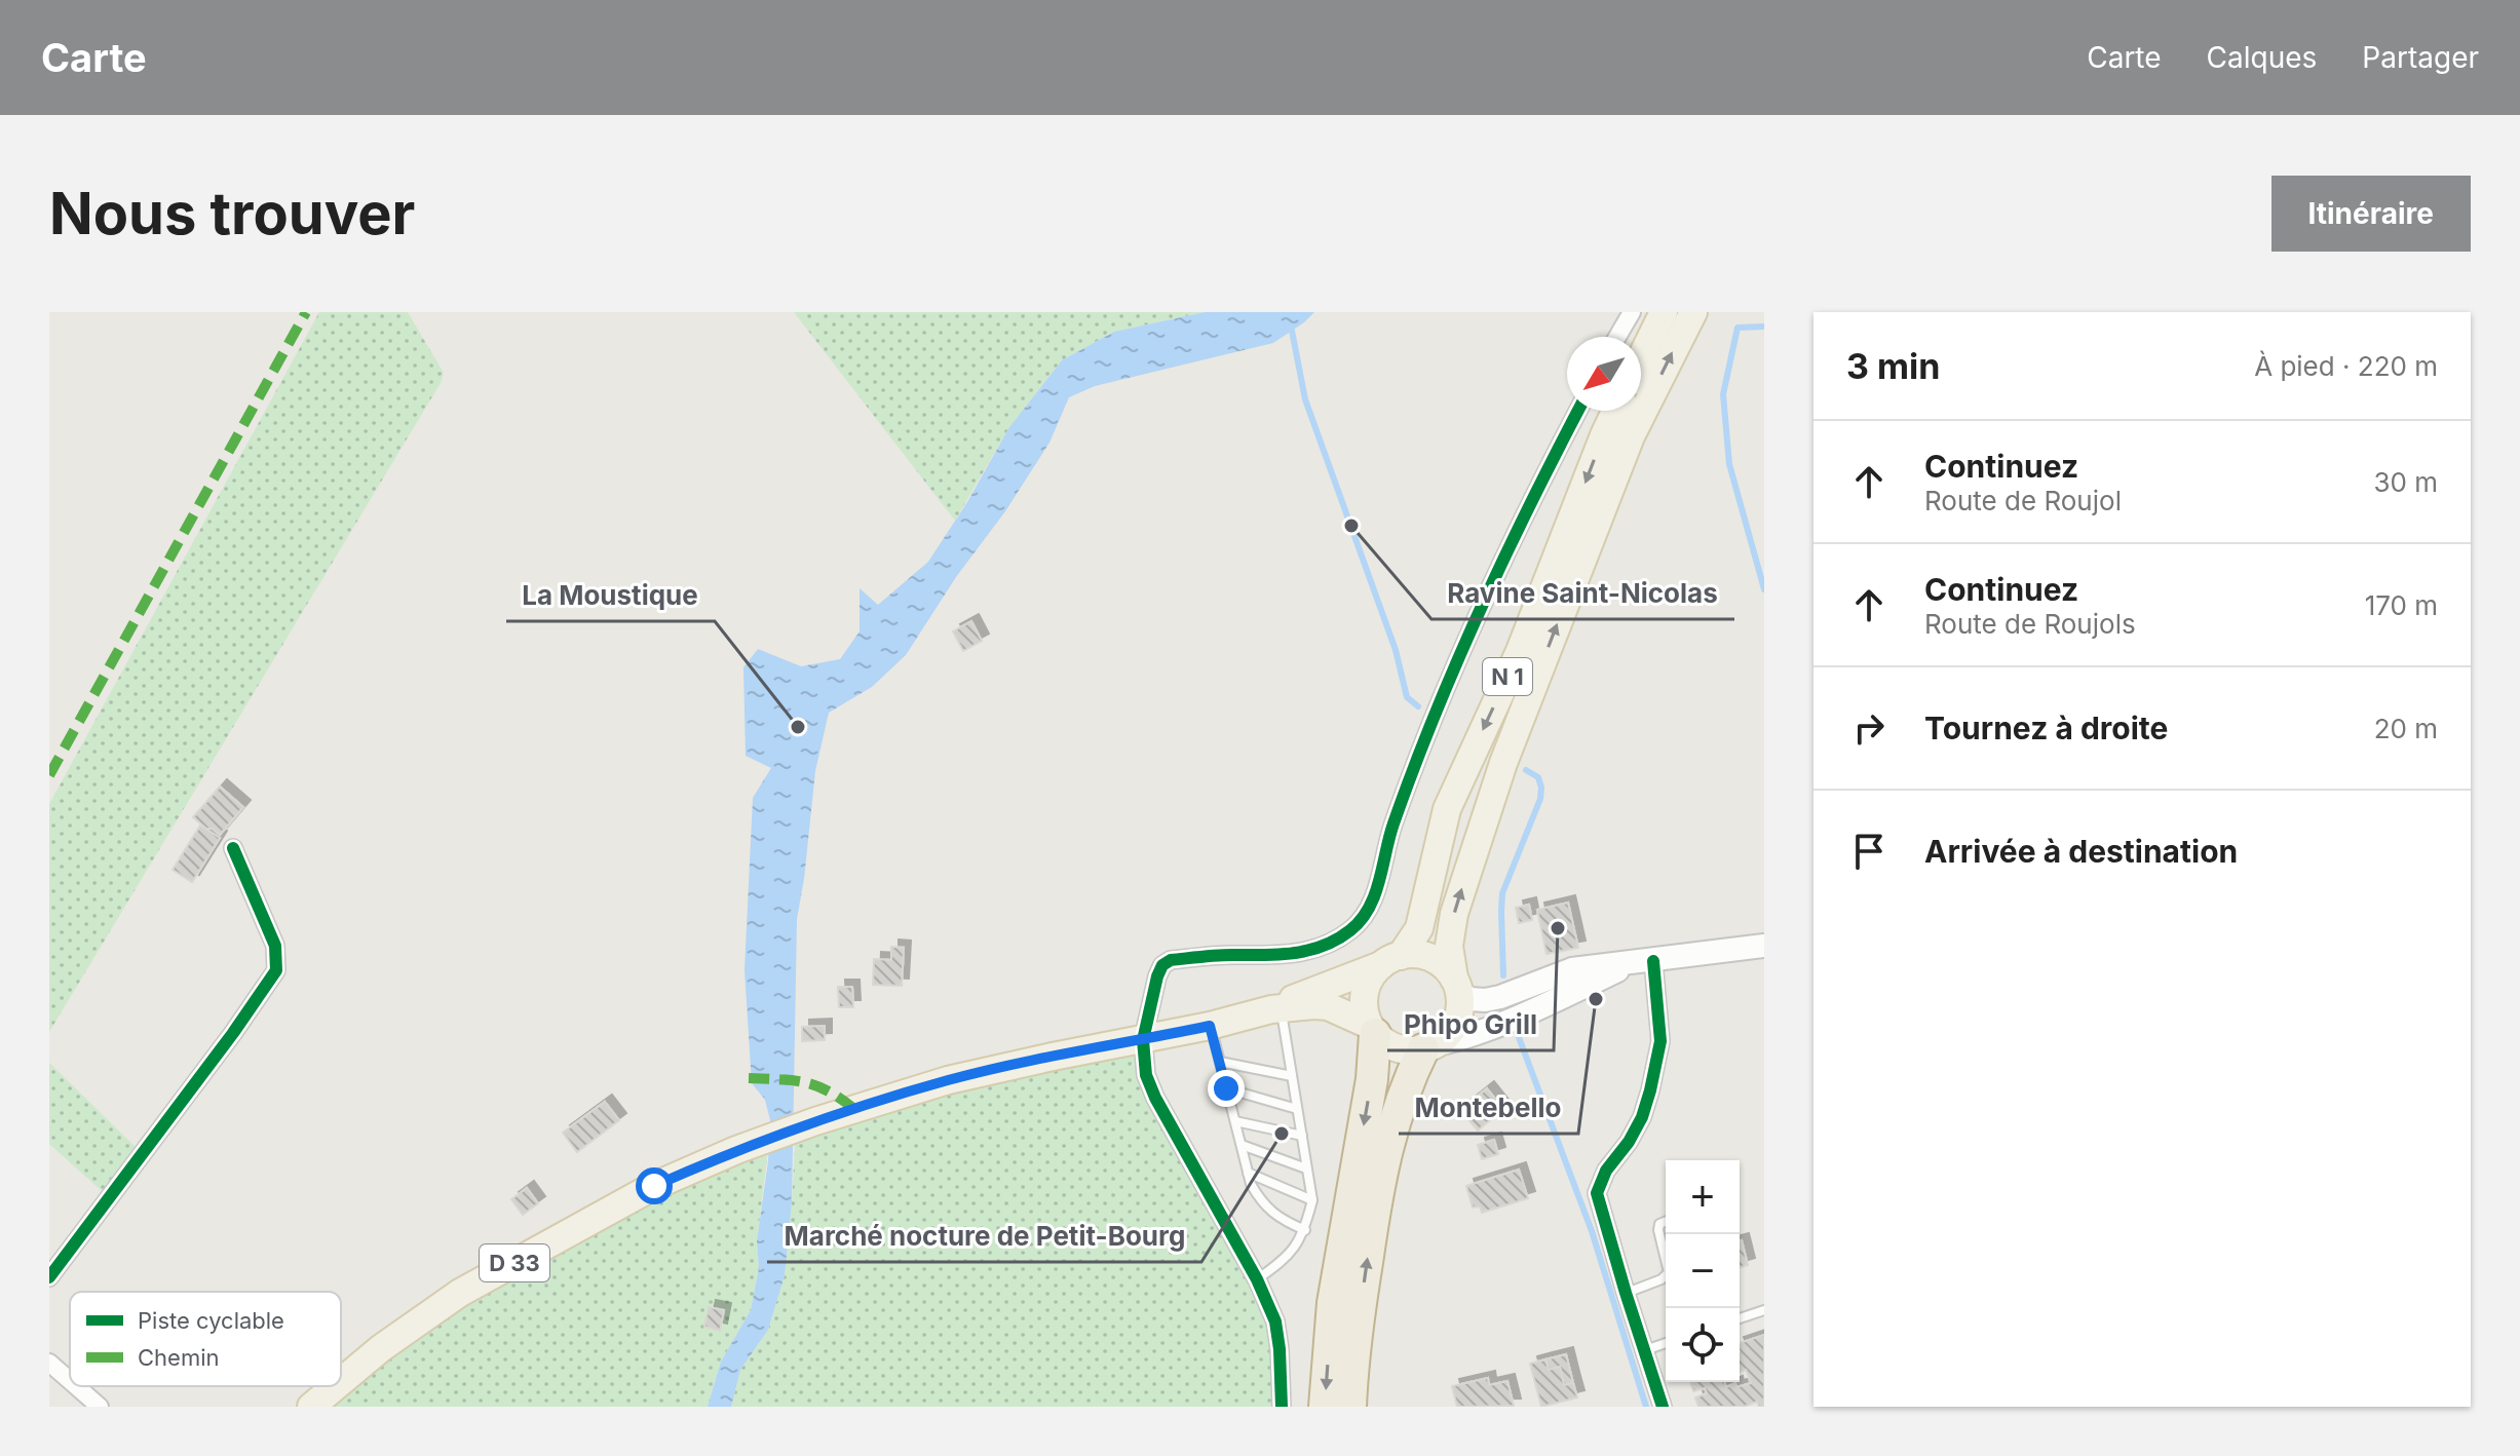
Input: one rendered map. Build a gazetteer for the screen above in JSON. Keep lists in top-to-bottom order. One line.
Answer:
{"streets":{"highway":["N 1"],"main road":["D 33"]},"crossings":[["N 1","D 33"]],"places":["Ravine Saint-Nicolas","La Moustique","Phipo Grill","Montebello","Marché nocture de Petit-Bourg"],"legend":["Piste cyclable","Chemin"],"north":"bottom left","page":{"header":"Carte","nav":["Carte","Calques","Partager"],"buttons":"Itinéraire","title":"Nous trouver","heading":["3 min","À pied · 220 m"],"list":[["Continuez","Route de Roujol","30 m"],["Continuez","Route de Roujols","170 m"],["Tournez à droite","20 m"],"Arrivée à destination"],"map_buttons":["+","−"]}}
